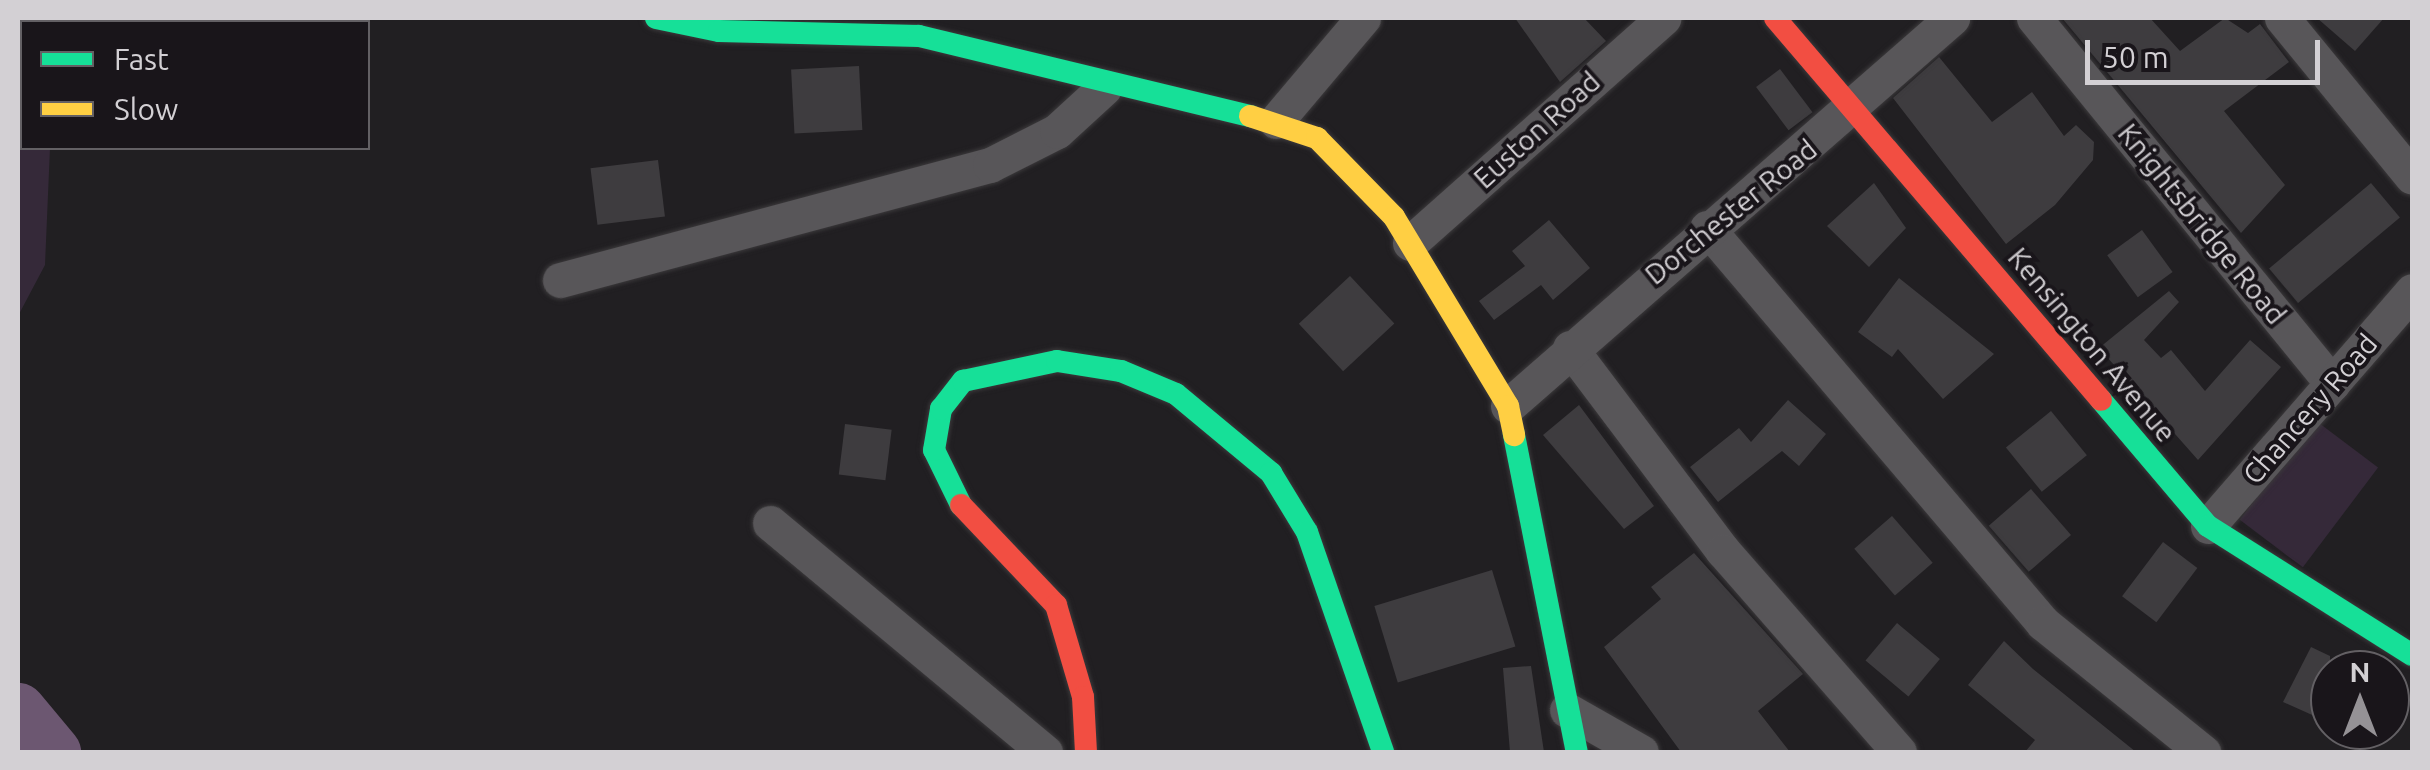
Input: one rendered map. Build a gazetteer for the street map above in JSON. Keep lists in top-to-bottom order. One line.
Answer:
{"streets":{"street":["Euston Road","Dorchester Road","Knightsbridge Road","Kensington Avenue","Chancery Road"]},"crossings":[["Dorchester Road","Kensington Avenue"],["Knightsbridge Road","Chancery Road"],["Kensington Avenue","Chancery Road"]],"legend":["Fast","Slow"],"scale_bar":"50 m","north":"top"}
